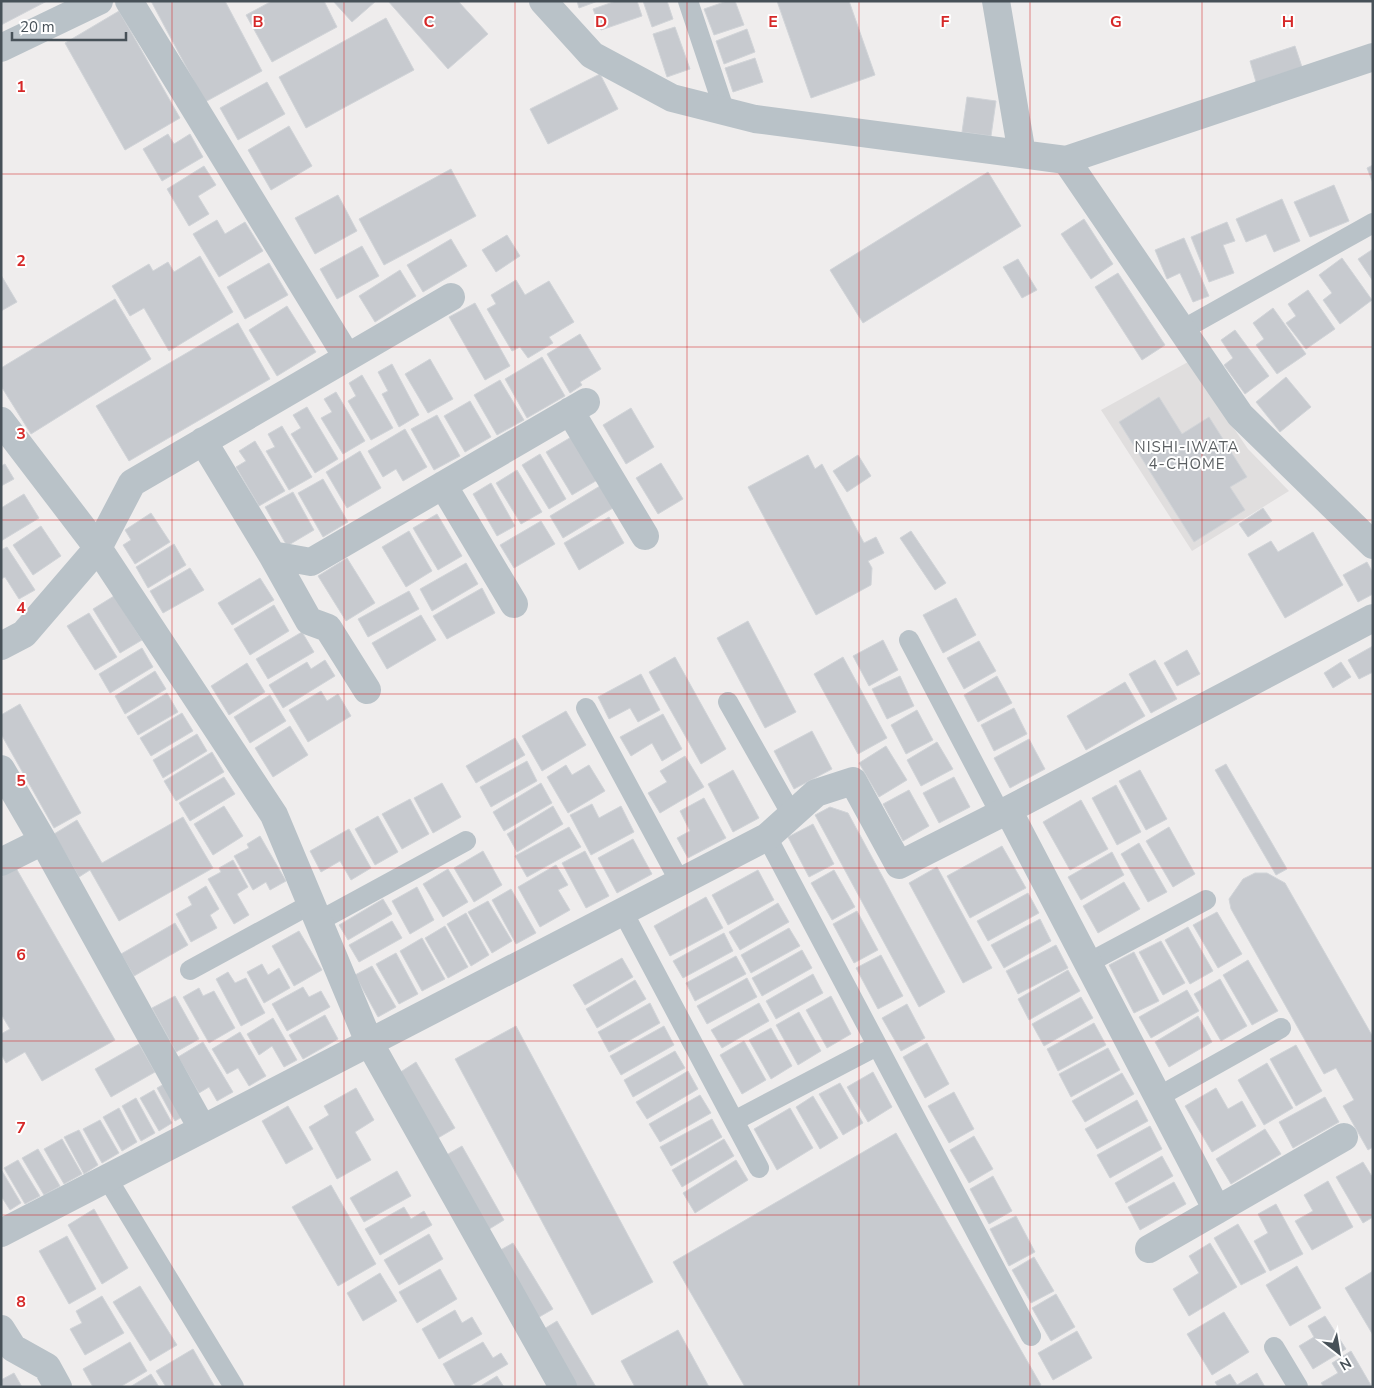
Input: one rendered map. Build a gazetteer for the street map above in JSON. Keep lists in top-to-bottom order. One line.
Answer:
{"districts":["NISHI-IWATA 4-CHOME"],"scale_bar":"20 m","north":"bottom right","grid":{"columns":["B","C","D","E","F","G","H"],"rows":["1","2","3","4","5","6","7","8"]}}
